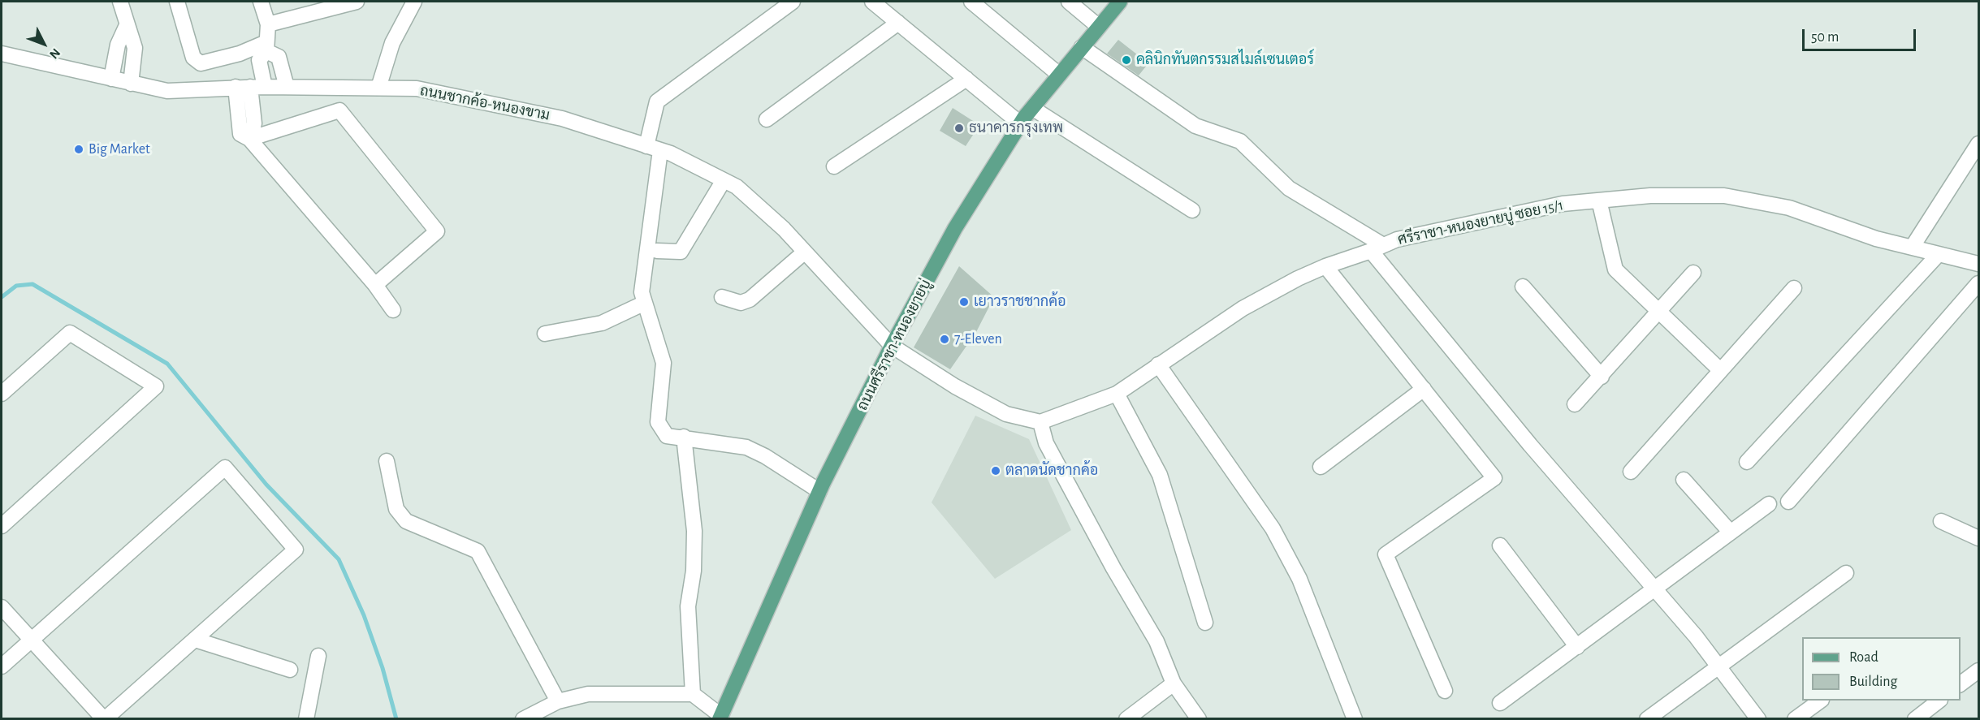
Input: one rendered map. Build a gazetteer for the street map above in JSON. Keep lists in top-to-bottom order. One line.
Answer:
{"streets":{"main road":["ถนนศรีราชา-หนองยายบู่"],"street":["ถนนชากค้อ-หนองขาม","ศรีราชา-หนองยายบู่ ซอย 15/1"]},"crossings":[["ถนนชากค้อ-หนองขาม","ถนนศรีราชา-หนองยายบู่"]],"places":["คลินิกทันตกรรมสไมล์เซนเตอร์","ธนาคารกรุงเทพ","Big Market","เยาวราชชากค้อ","7-Eleven","ตลาดนัดชากค้อ"],"legend":["Road","Building"],"scale_bar":"50 m","north":"bottom right"}
